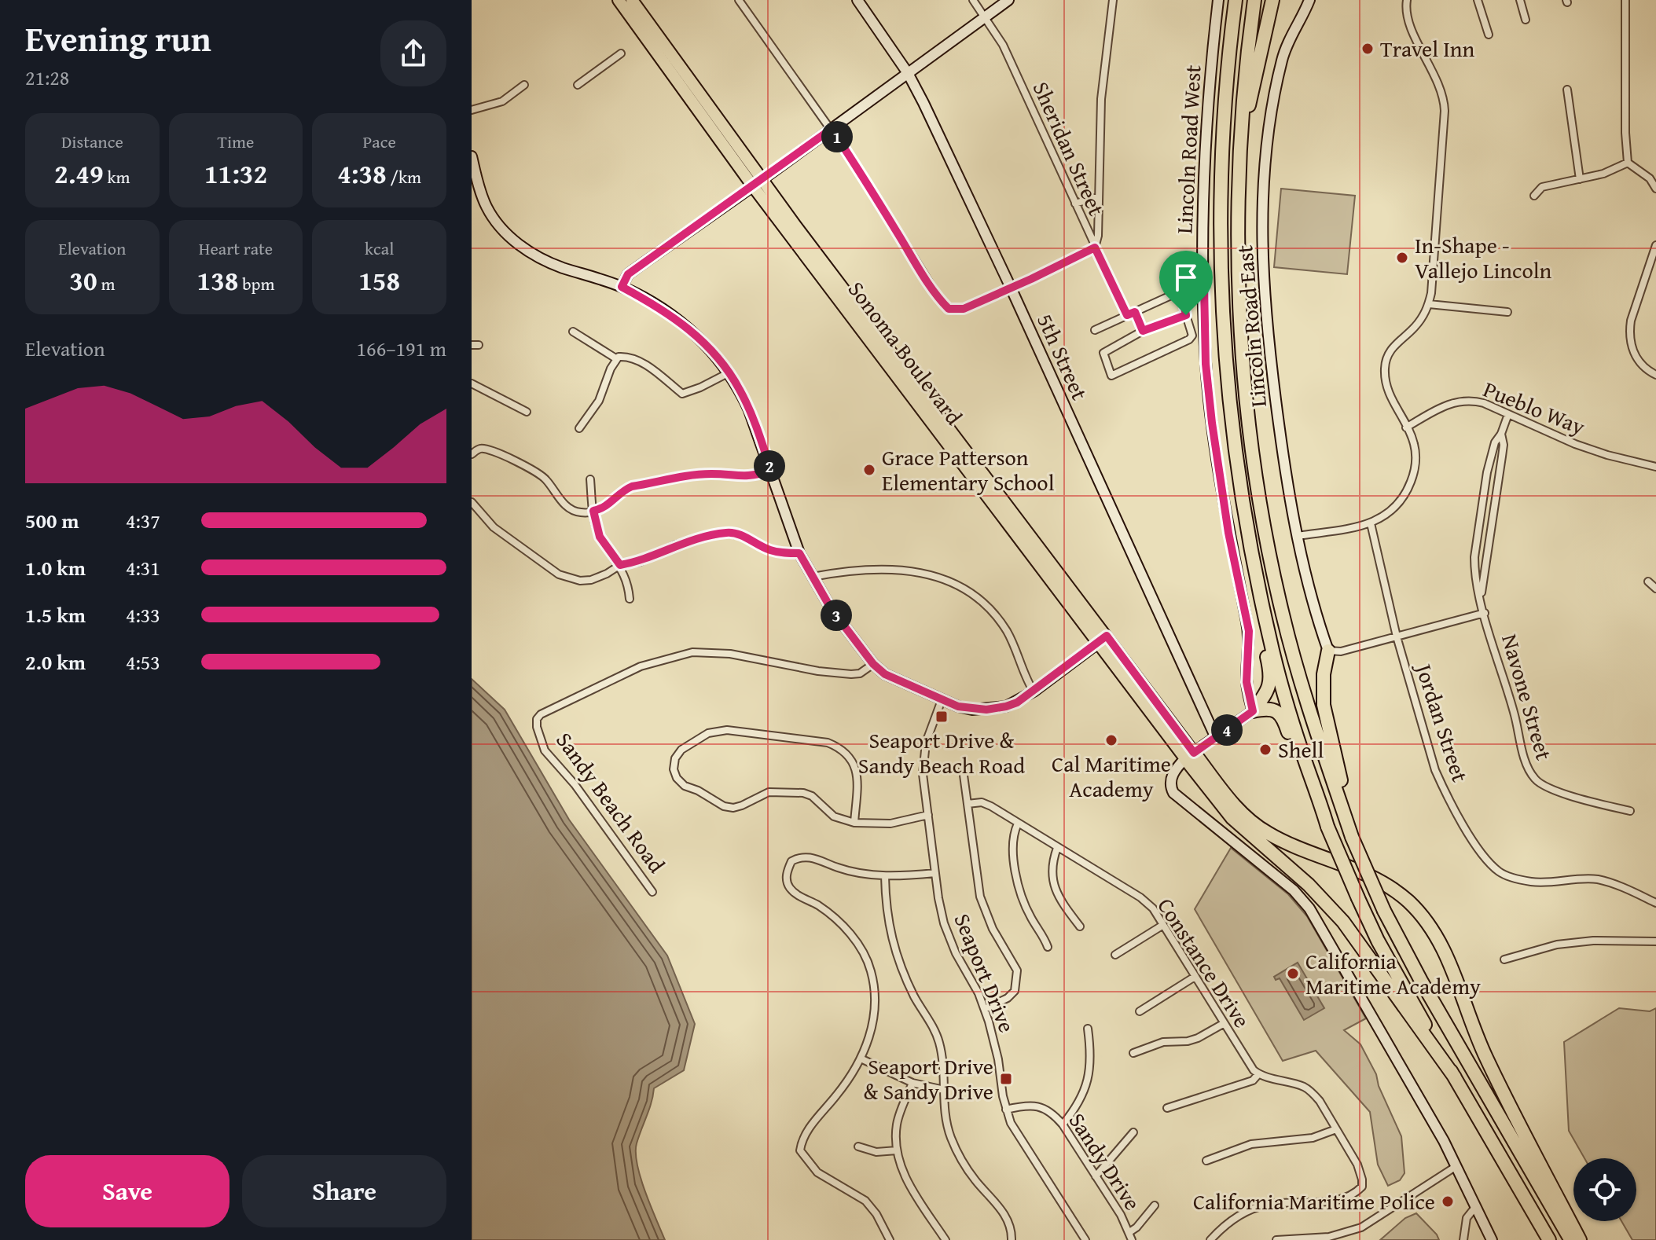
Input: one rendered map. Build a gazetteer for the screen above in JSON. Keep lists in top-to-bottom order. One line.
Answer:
{"streets":{"main road":["Sonoma Boulevard"],"street":["Sheridan Street","Lincoln Road West","Lincoln Road East","5th Street","Pueblo Way","Navone Street","Jordan Street","Sandy Beach Road","Constance Drive","Seaport Drive","Sandy Drive"]},"crossings":[["Pueblo Way","Navone Street"],["Seaport Drive","Sandy Drive"]],"places":{"other":["Travel Inn","In-Shape - Vallejo Lincoln","Grace Patterson Elementary School","Cal Maritime Academy","Shell","California Maritime Academy","California Maritime Police"],"transit":["Seaport Drive & Sandy Beach Road","Seaport Drive & Sandy Drive"]},"page":{"heading":["Evening run","21:28"],"stats":[["Distance","2.49 km"],["Time","11:32"],["Pace","4:38 /km"],["Elevation","30 m"],["Heart rate","138 bpm"],["kcal","158"]],"pins":["1","2","3","4"],"chart":["Elevation","166–191 m"],"list":[{"name":"500 m","note":"4:37"},{"name":"1.0 km","note":"4:31"},{"name":"1.5 km","note":"4:33"},{"name":"2.0 km","note":"4:53"}],"buttons":["Save","Share"]}}
